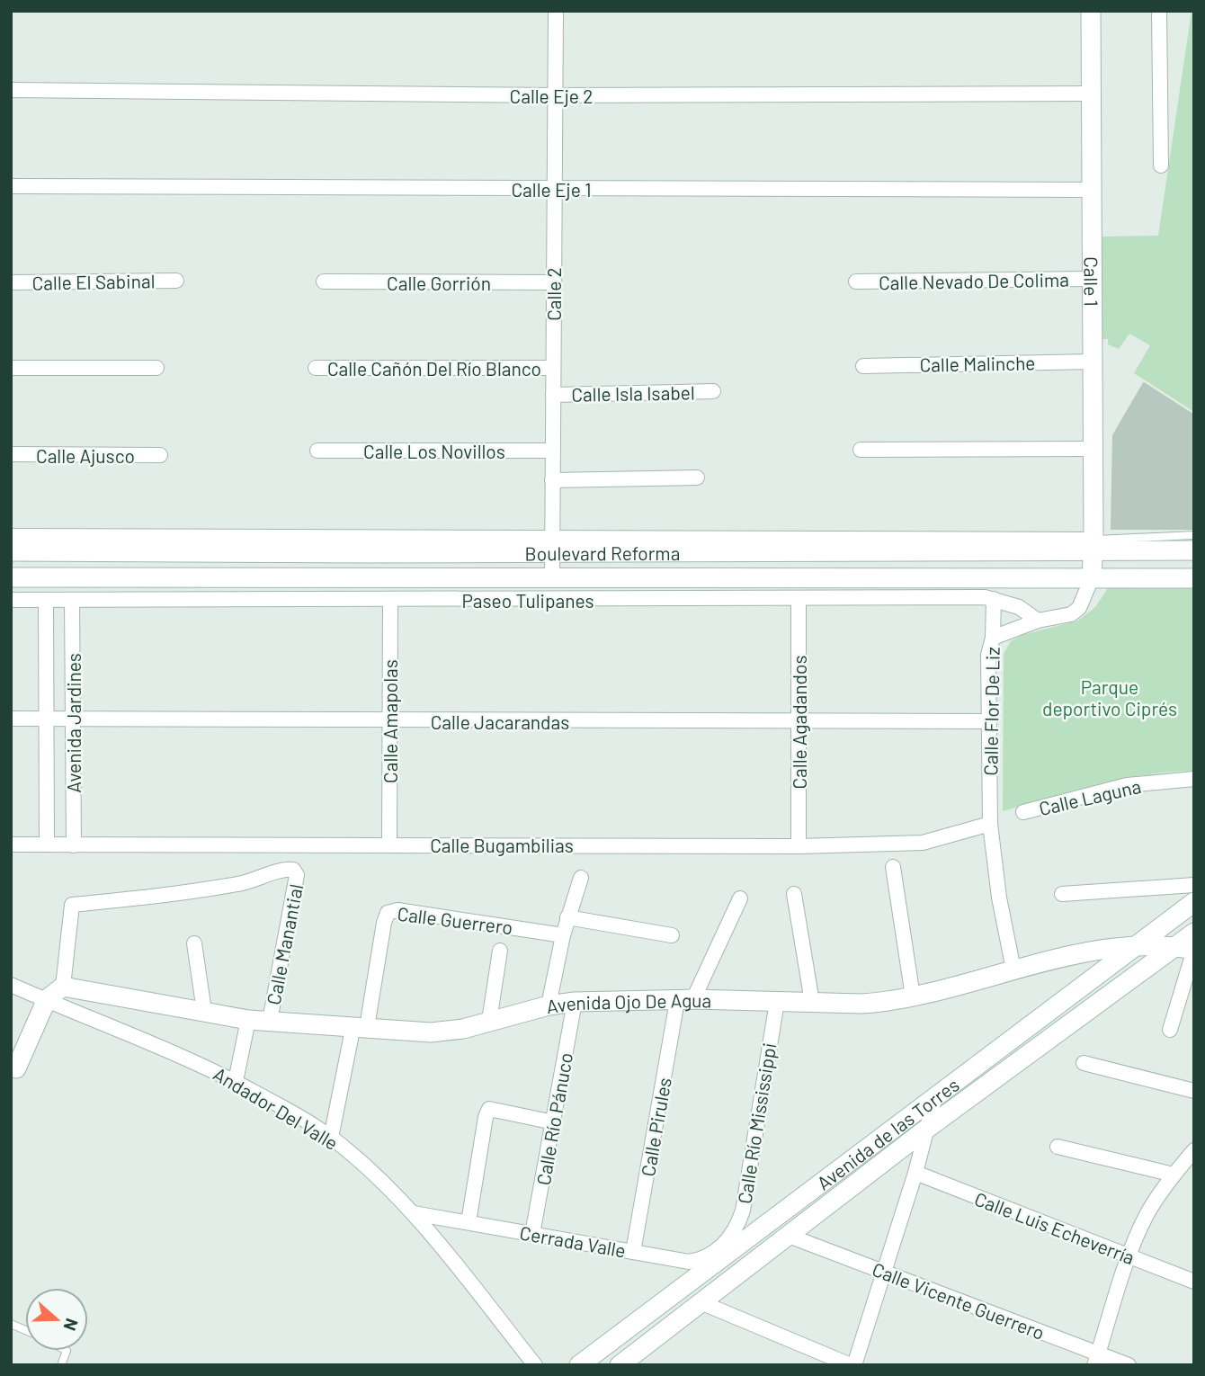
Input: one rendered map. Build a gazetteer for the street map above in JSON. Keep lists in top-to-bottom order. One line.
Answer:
{"streets":{"main road":["Calle 1","Boulevard Reforma","Avenida Ojo De Agua","Avenida de las Torres"],"street":["Calle Eje 2","Calle Eje 1","Calle Nevado De Colima","Calle El Sabinal","Calle Gorrión","Calle 2","Calle Malinche","Calle Cañón Del Río Blanco","Calle Isla Isabel","Calle Los Novillos","Calle Ajusco","Paseo Tulipanes","Calle Flor De Liz","Calle Amapolas","Calle Jacarandas","Calle Agadandos","Avenida Jardines","Calle Laguna","Calle Bugambilias","Calle Guerrero","Calle Manantial","Andador Del Valle","Calle Río Pánuco","Calle Río Mississippi","Calle Pirules","Calle Luis Echeverría","Cerrada Valle","Calle Vicente Guerrero"]},"crossings":[["Calle Eje 2","Calle 1"],["Calle Eje 2","Calle 2"],["Calle Eje 1","Calle 1"],["Calle Eje 1","Calle 2"],["Calle Nevado De Colima","Calle 1"],["Calle 1","Calle Malinche"],["Calle 1","Boulevard Reforma"],["Calle Gorrión","Calle 2"],["Calle 2","Calle Cañón Del Río Blanco"],["Calle 2","Calle Isla Isabel"],["Calle 2","Calle Los Novillos"],["Calle 2","Boulevard Reforma"],["Paseo Tulipanes","Calle Flor De Liz"],["Paseo Tulipanes","Calle Amapolas"],["Paseo Tulipanes","Calle Agadandos"],["Paseo Tulipanes","Avenida Jardines"],["Calle Flor De Liz","Calle Jacarandas"],["Calle Flor De Liz","Calle Bugambilias"],["Calle Flor De Liz","Avenida Ojo De Agua"],["Calle Amapolas","Calle Jacarandas"],["Calle Amapolas","Calle Bugambilias"],["Calle Jacarandas","Calle Agadandos"],["Calle Jacarandas","Avenida Jardines"],["Calle Agadandos","Calle Bugambilias"],["Avenida Jardines","Calle Bugambilias"],["Calle Guerrero","Avenida Ojo De Agua"],["Calle Manantial","Avenida Ojo De Agua"],["Calle Manantial","Andador Del Valle"],["Avenida Ojo De Agua","Calle Río Pánuco"],["Avenida Ojo De Agua","Calle Río Mississippi"],["Avenida Ojo De Agua","Calle Pirules"],["Avenida Ojo De Agua","Avenida de las Torres"],["Andador Del Valle","Cerrada Valle"],["Calle Río Pánuco","Cerrada Valle"],["Calle Río Mississippi","Cerrada Valle"],["Calle Pirules","Cerrada Valle"],["Avenida de las Torres","Calle Vicente Guerrero"]],"parks":["Parque deportivo Ciprés"],"north":"right"}
